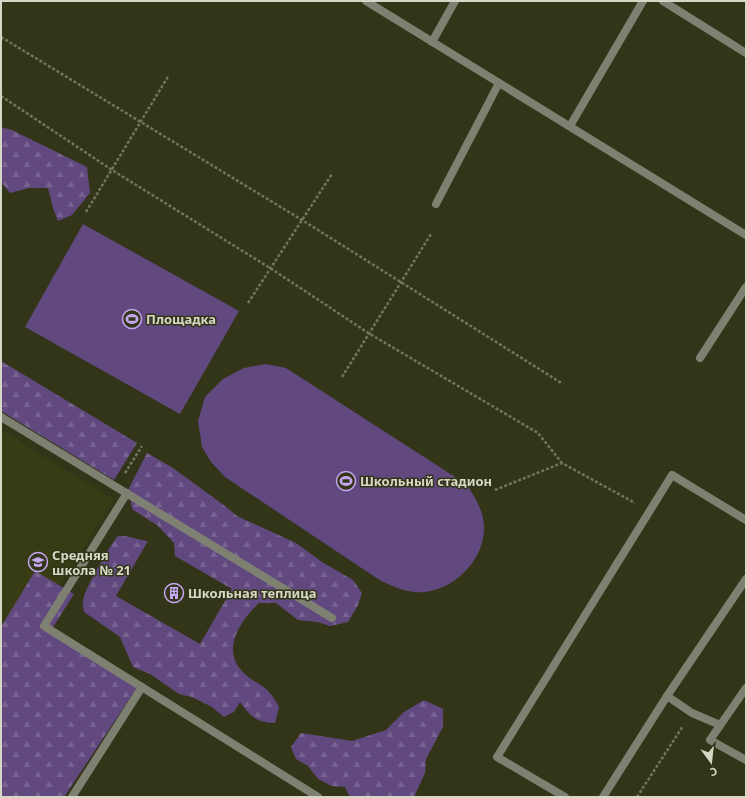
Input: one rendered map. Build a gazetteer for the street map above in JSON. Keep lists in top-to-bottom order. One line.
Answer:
{"places":{"sports":["Площадка","Школьный стадион"],"school or university":["Средняя школа № 21"],"building":["Школьная теплица"]},"north":"bottom"}
